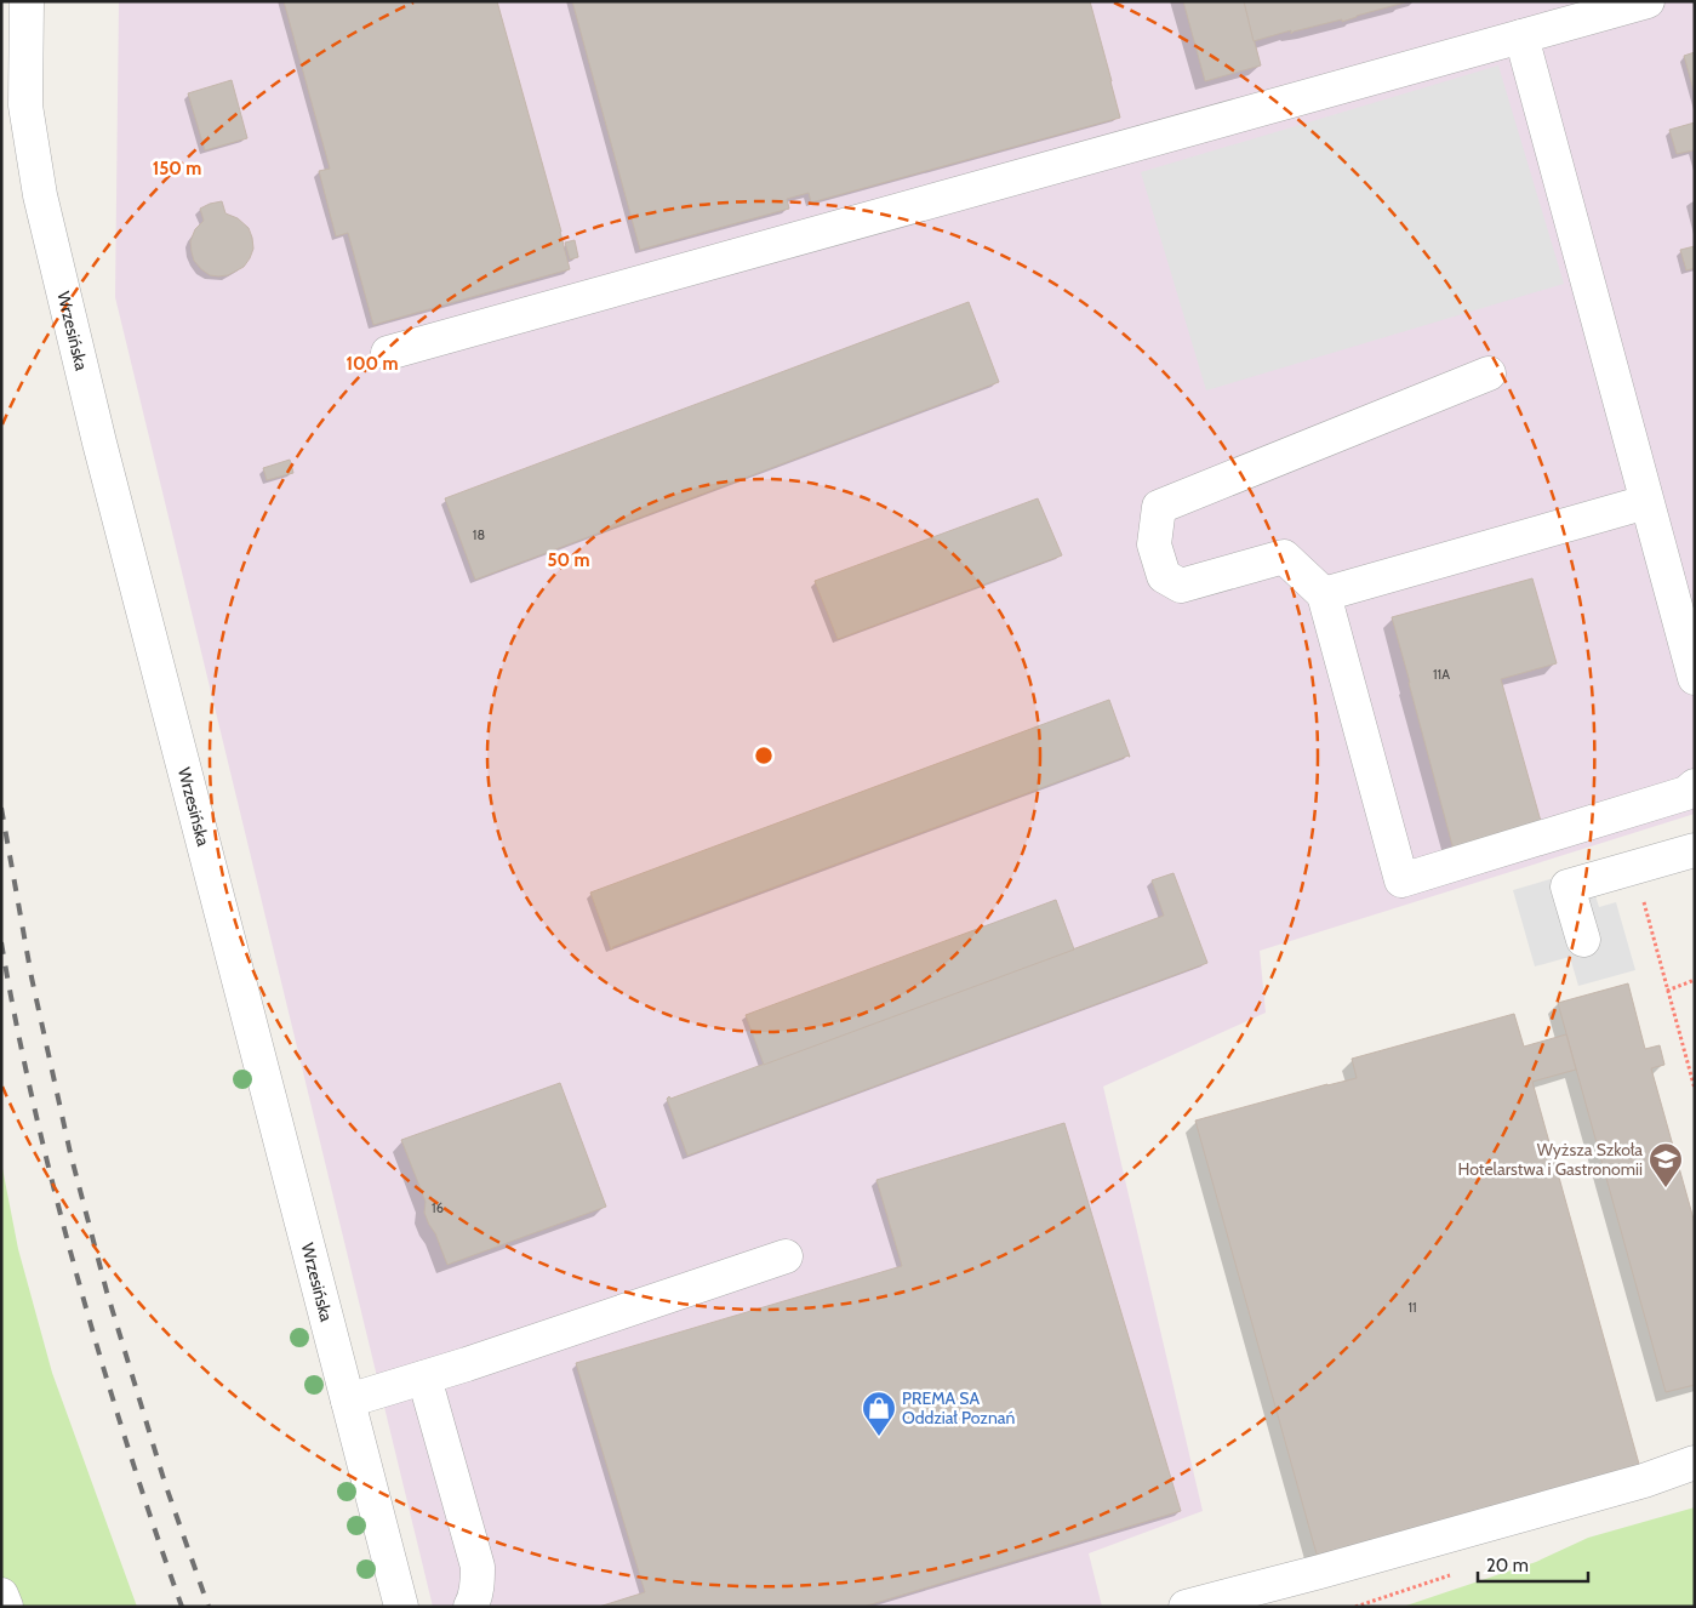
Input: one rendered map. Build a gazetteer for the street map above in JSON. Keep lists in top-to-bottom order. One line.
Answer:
{"streets":{"street":["Wrzesińska"]},"places":{"school or university":["Wyższa Szkoła Hotelarstwa i Gastronomii"],"shop":["PREMA SA Oddział Poznań"]},"house_numbers":["18","11A","16","11"],"scale_bar":"20 m","rings":["150 m","100 m","50 m"]}
